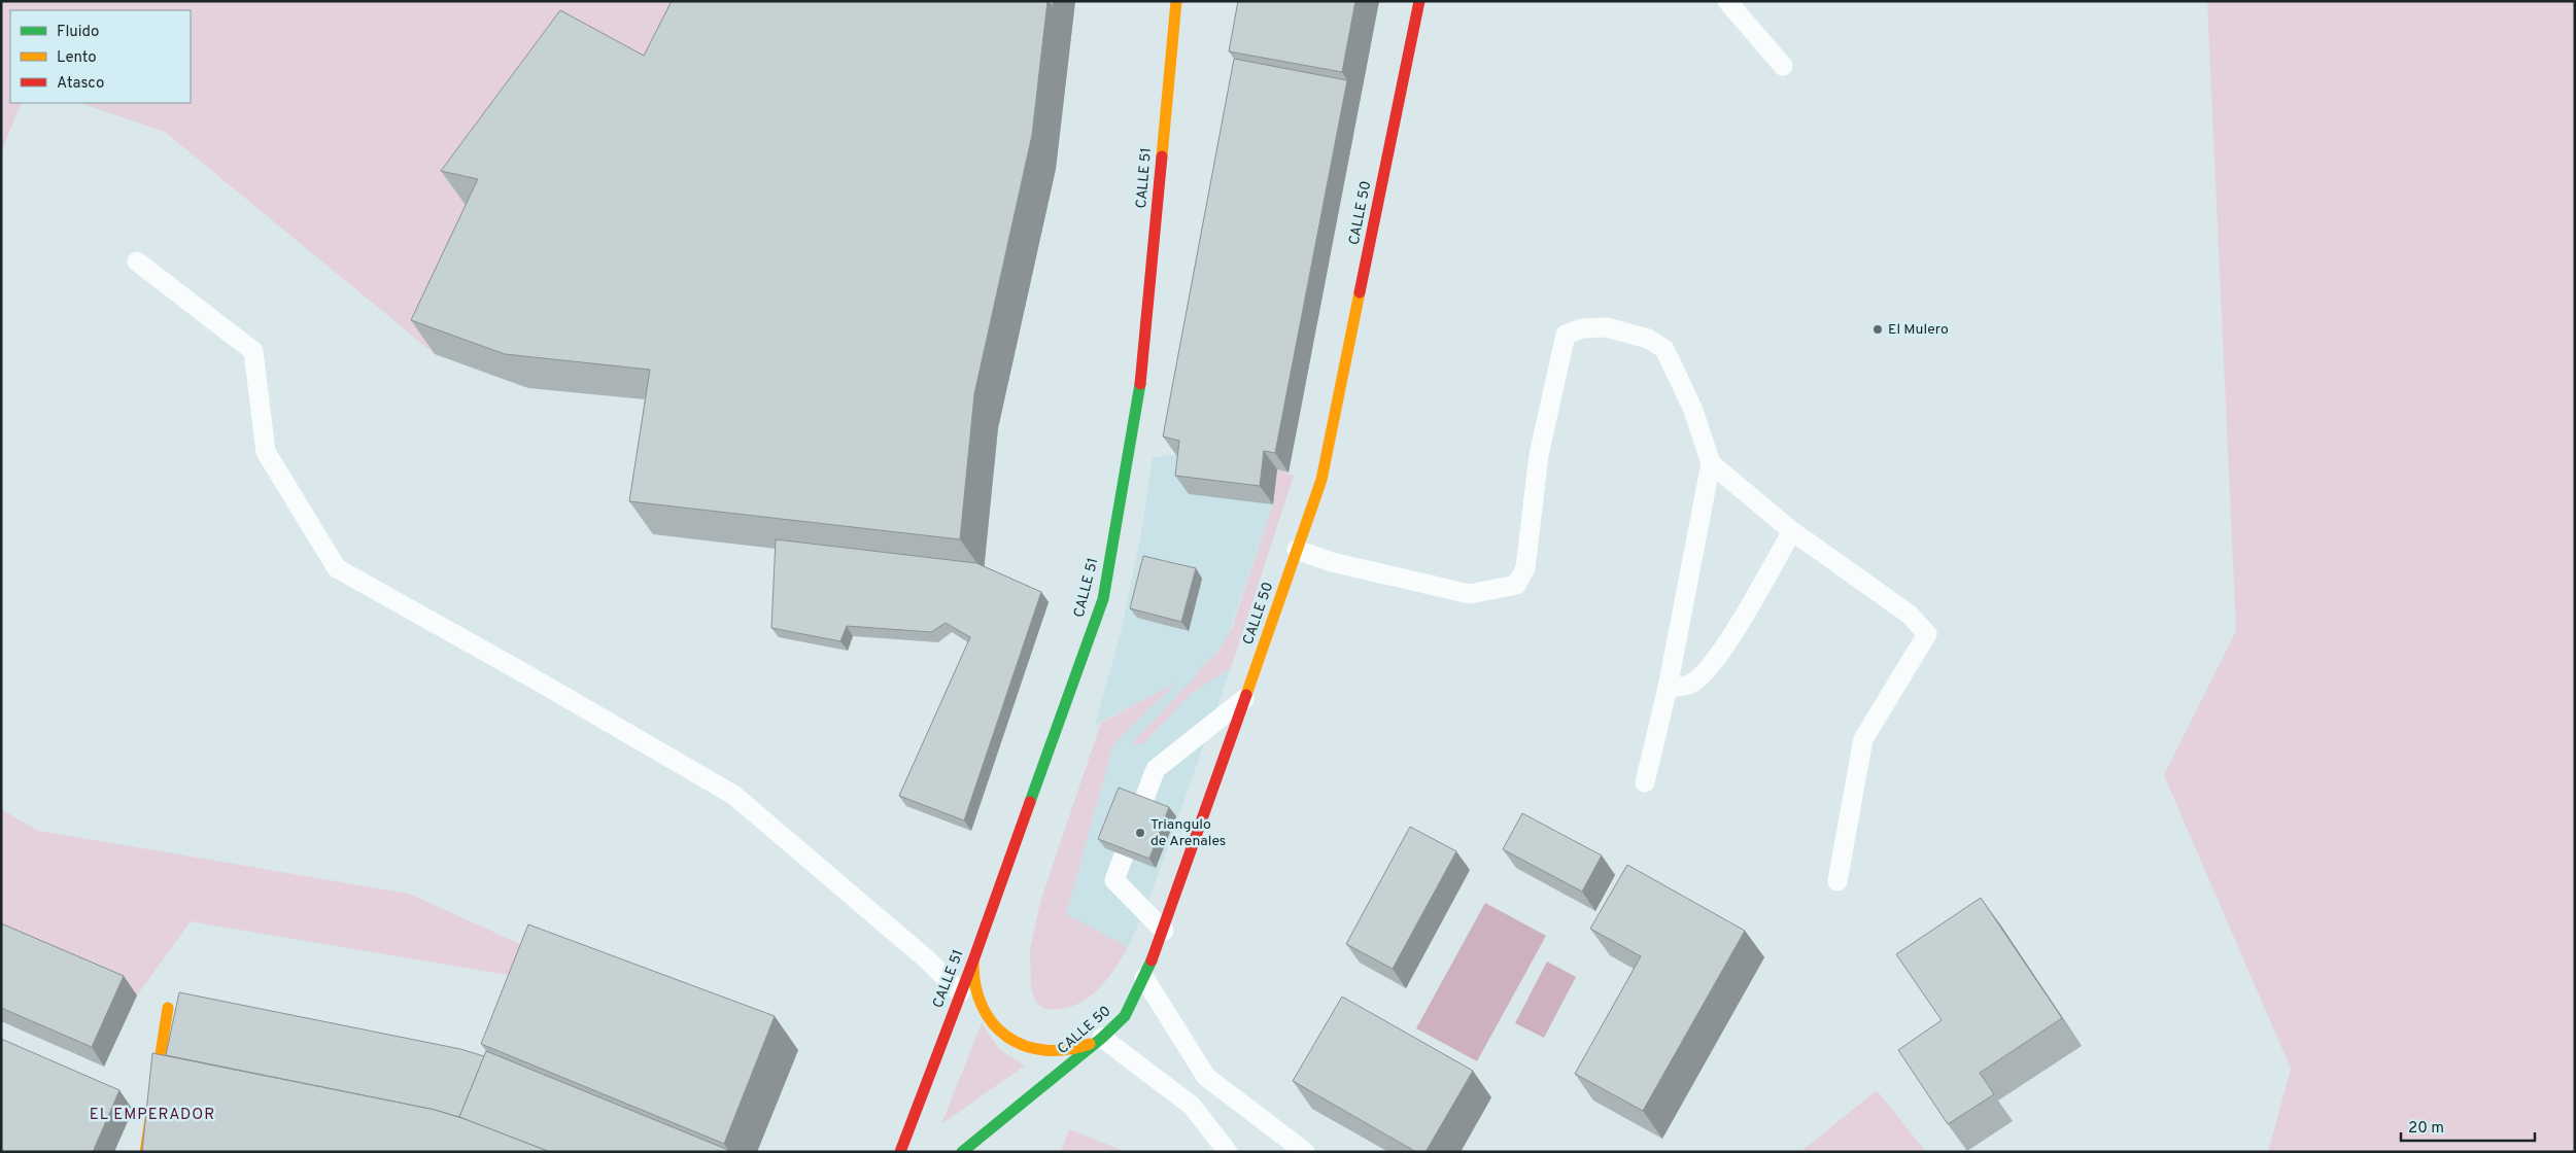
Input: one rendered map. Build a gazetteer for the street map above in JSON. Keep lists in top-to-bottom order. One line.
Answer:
{"streets":{"main road":["CALLE 51","CALLE 50"]},"districts":["EL EMPERADOR"],"places":["El Mulero","Triangulo de Arenales"],"legend":["Fluido","Lento","Atasco"],"scale_bar":"20 m"}
